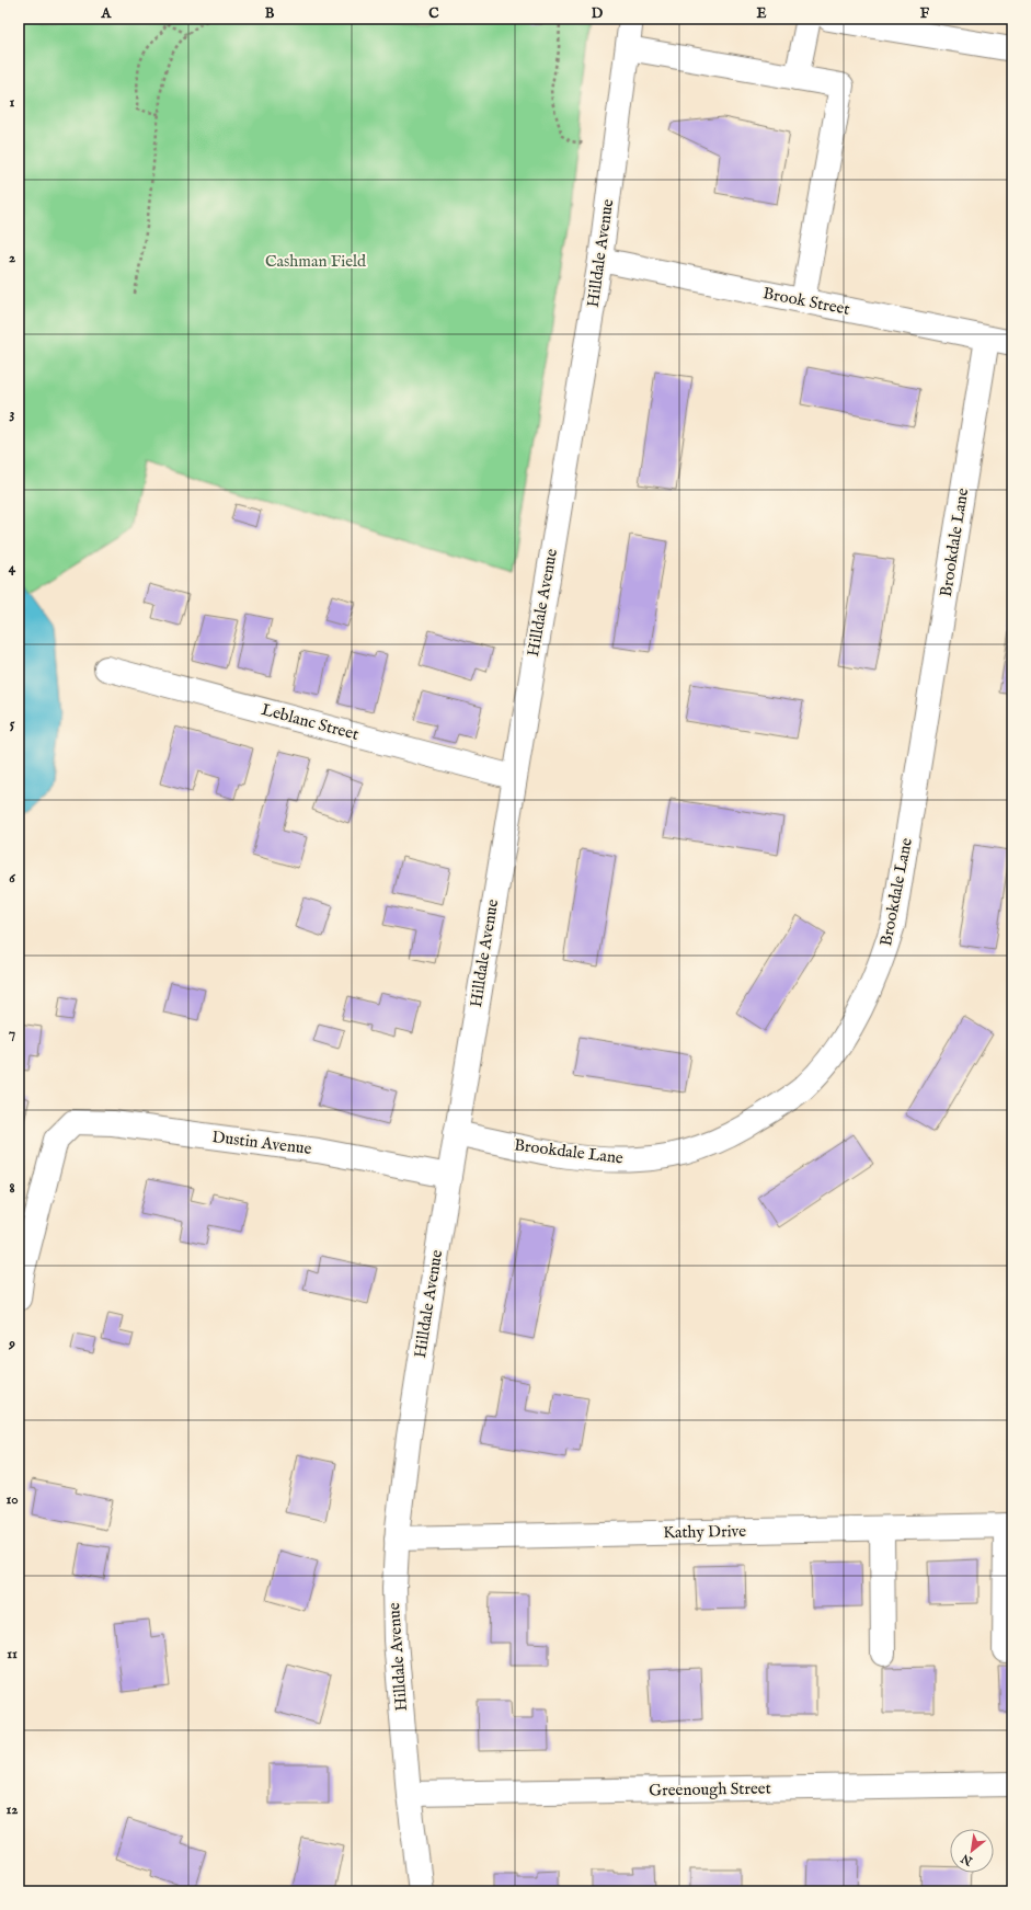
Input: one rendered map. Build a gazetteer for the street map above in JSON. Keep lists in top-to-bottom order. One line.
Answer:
{"streets":{"street":["Hilldale Avenue","Brook Street","Brookdale Lane","Leblanc Street","Dustin Avenue","Kathy Drive","Greenough Street"]},"crossings":[["Hilldale Avenue","Brook Street"],["Hilldale Avenue","Brookdale Lane"],["Hilldale Avenue","Leblanc Street"],["Hilldale Avenue","Dustin Avenue"],["Hilldale Avenue","Kathy Drive"],["Hilldale Avenue","Greenough Street"],["Brook Street","Brookdale Lane"]],"parks":["Cashman Field"],"north":"bottom left","grid":{"columns":["A","B","C","D","E","F"],"rows":["1","2","3","4","5","6","7","8","9","10","11","12"]}}
